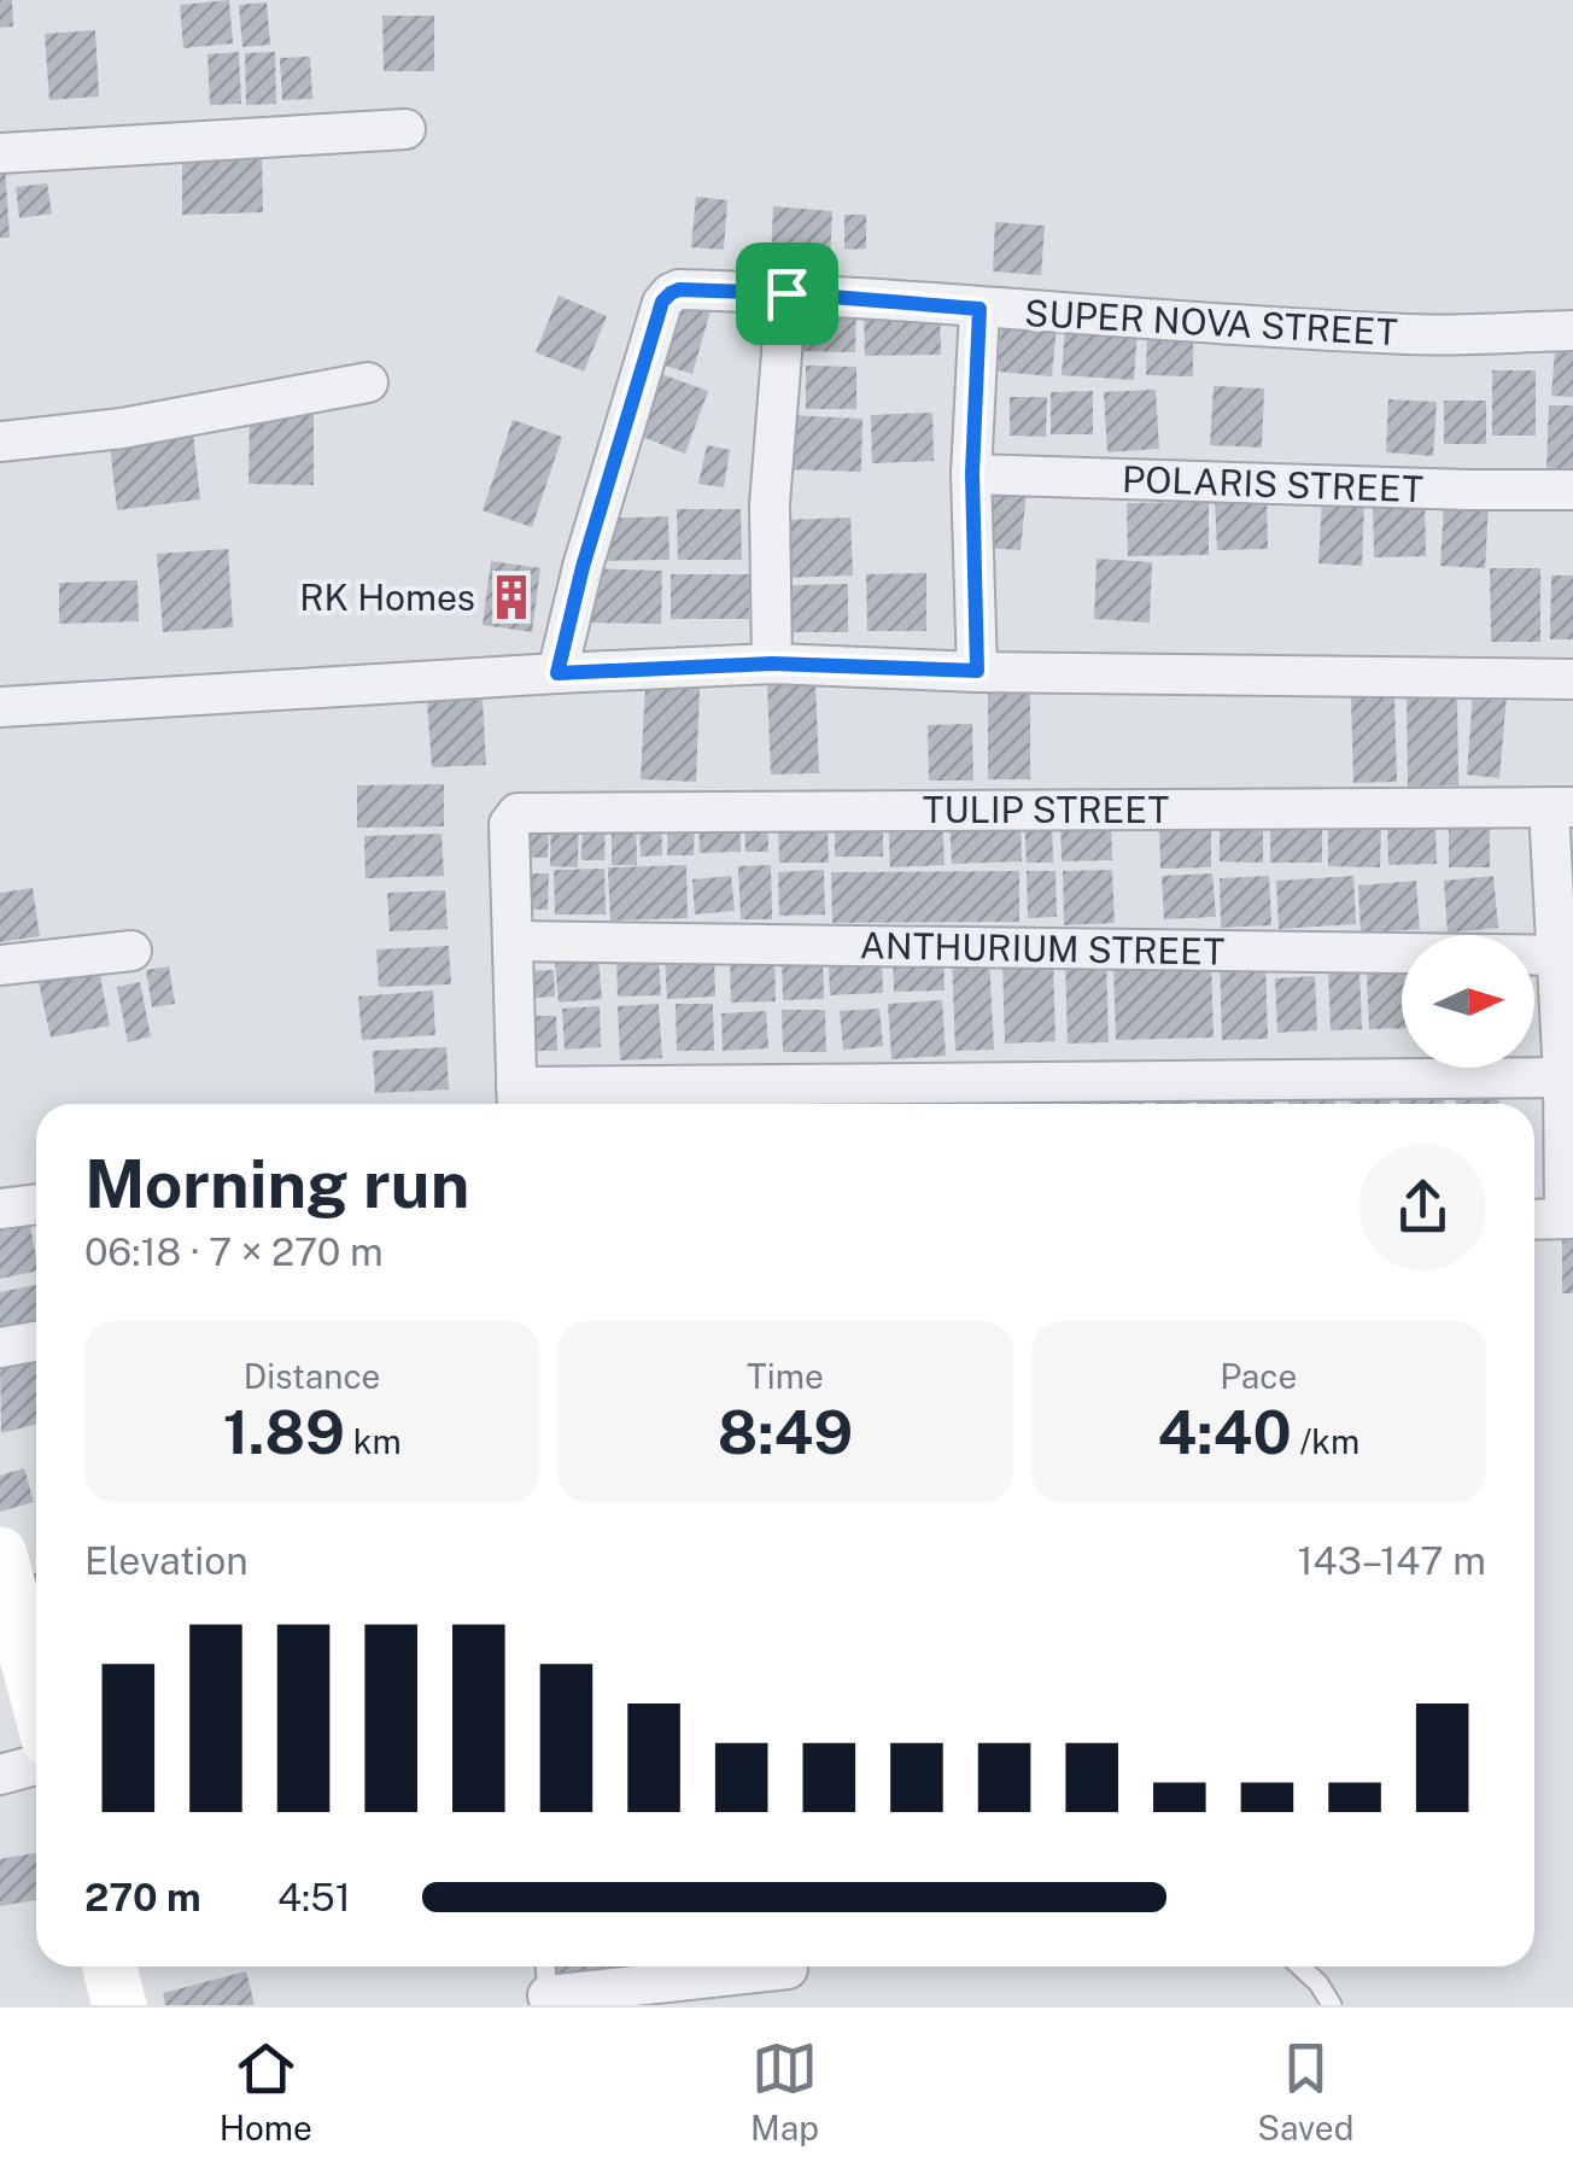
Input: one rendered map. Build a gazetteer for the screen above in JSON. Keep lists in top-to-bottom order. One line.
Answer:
{"streets":{"street":["SUPER NOVA STREET","POLARIS STREET","TULIP STREET","ANTHURIUM STREET"]},"crossings":[["TULIP STREET","ANTHURIUM STREET"]],"places":{"building":["RK Homes"]},"north":"right","page":{"heading":["Morning run","06:18 · 7 × 270 m"],"stats":[["Distance","1.89 km"],["Time","8:49"],["Pace","4:40 /km"]],"chart":["Elevation","143–147 m"],"list":[{"name":"270 m","note":"4:51"}],"tabs":["Home","Map","Saved"]}}
